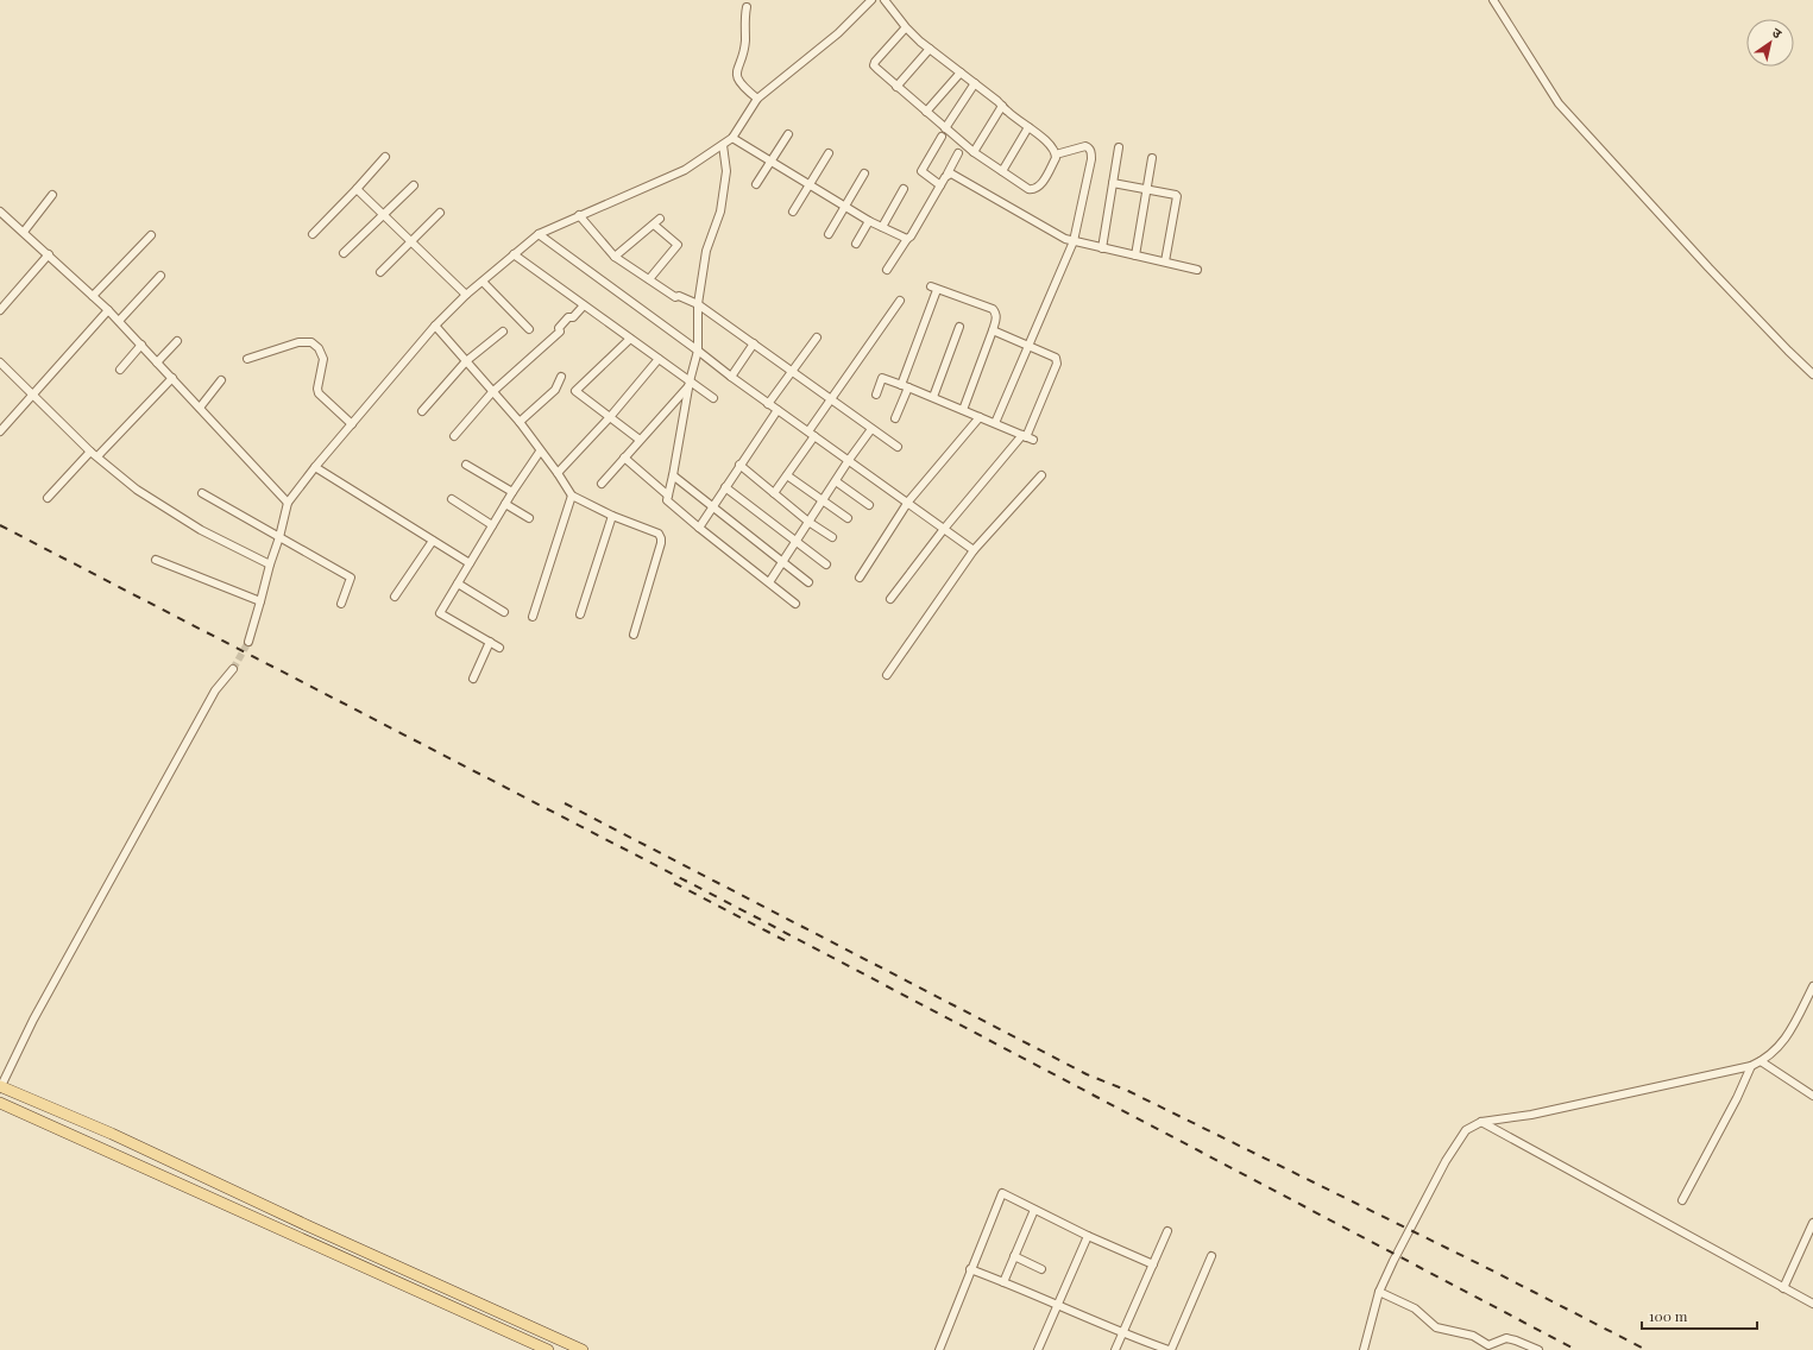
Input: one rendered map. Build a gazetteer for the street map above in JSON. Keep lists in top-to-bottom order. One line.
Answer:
{"scale_bar":"100 m","north":"top right"}
